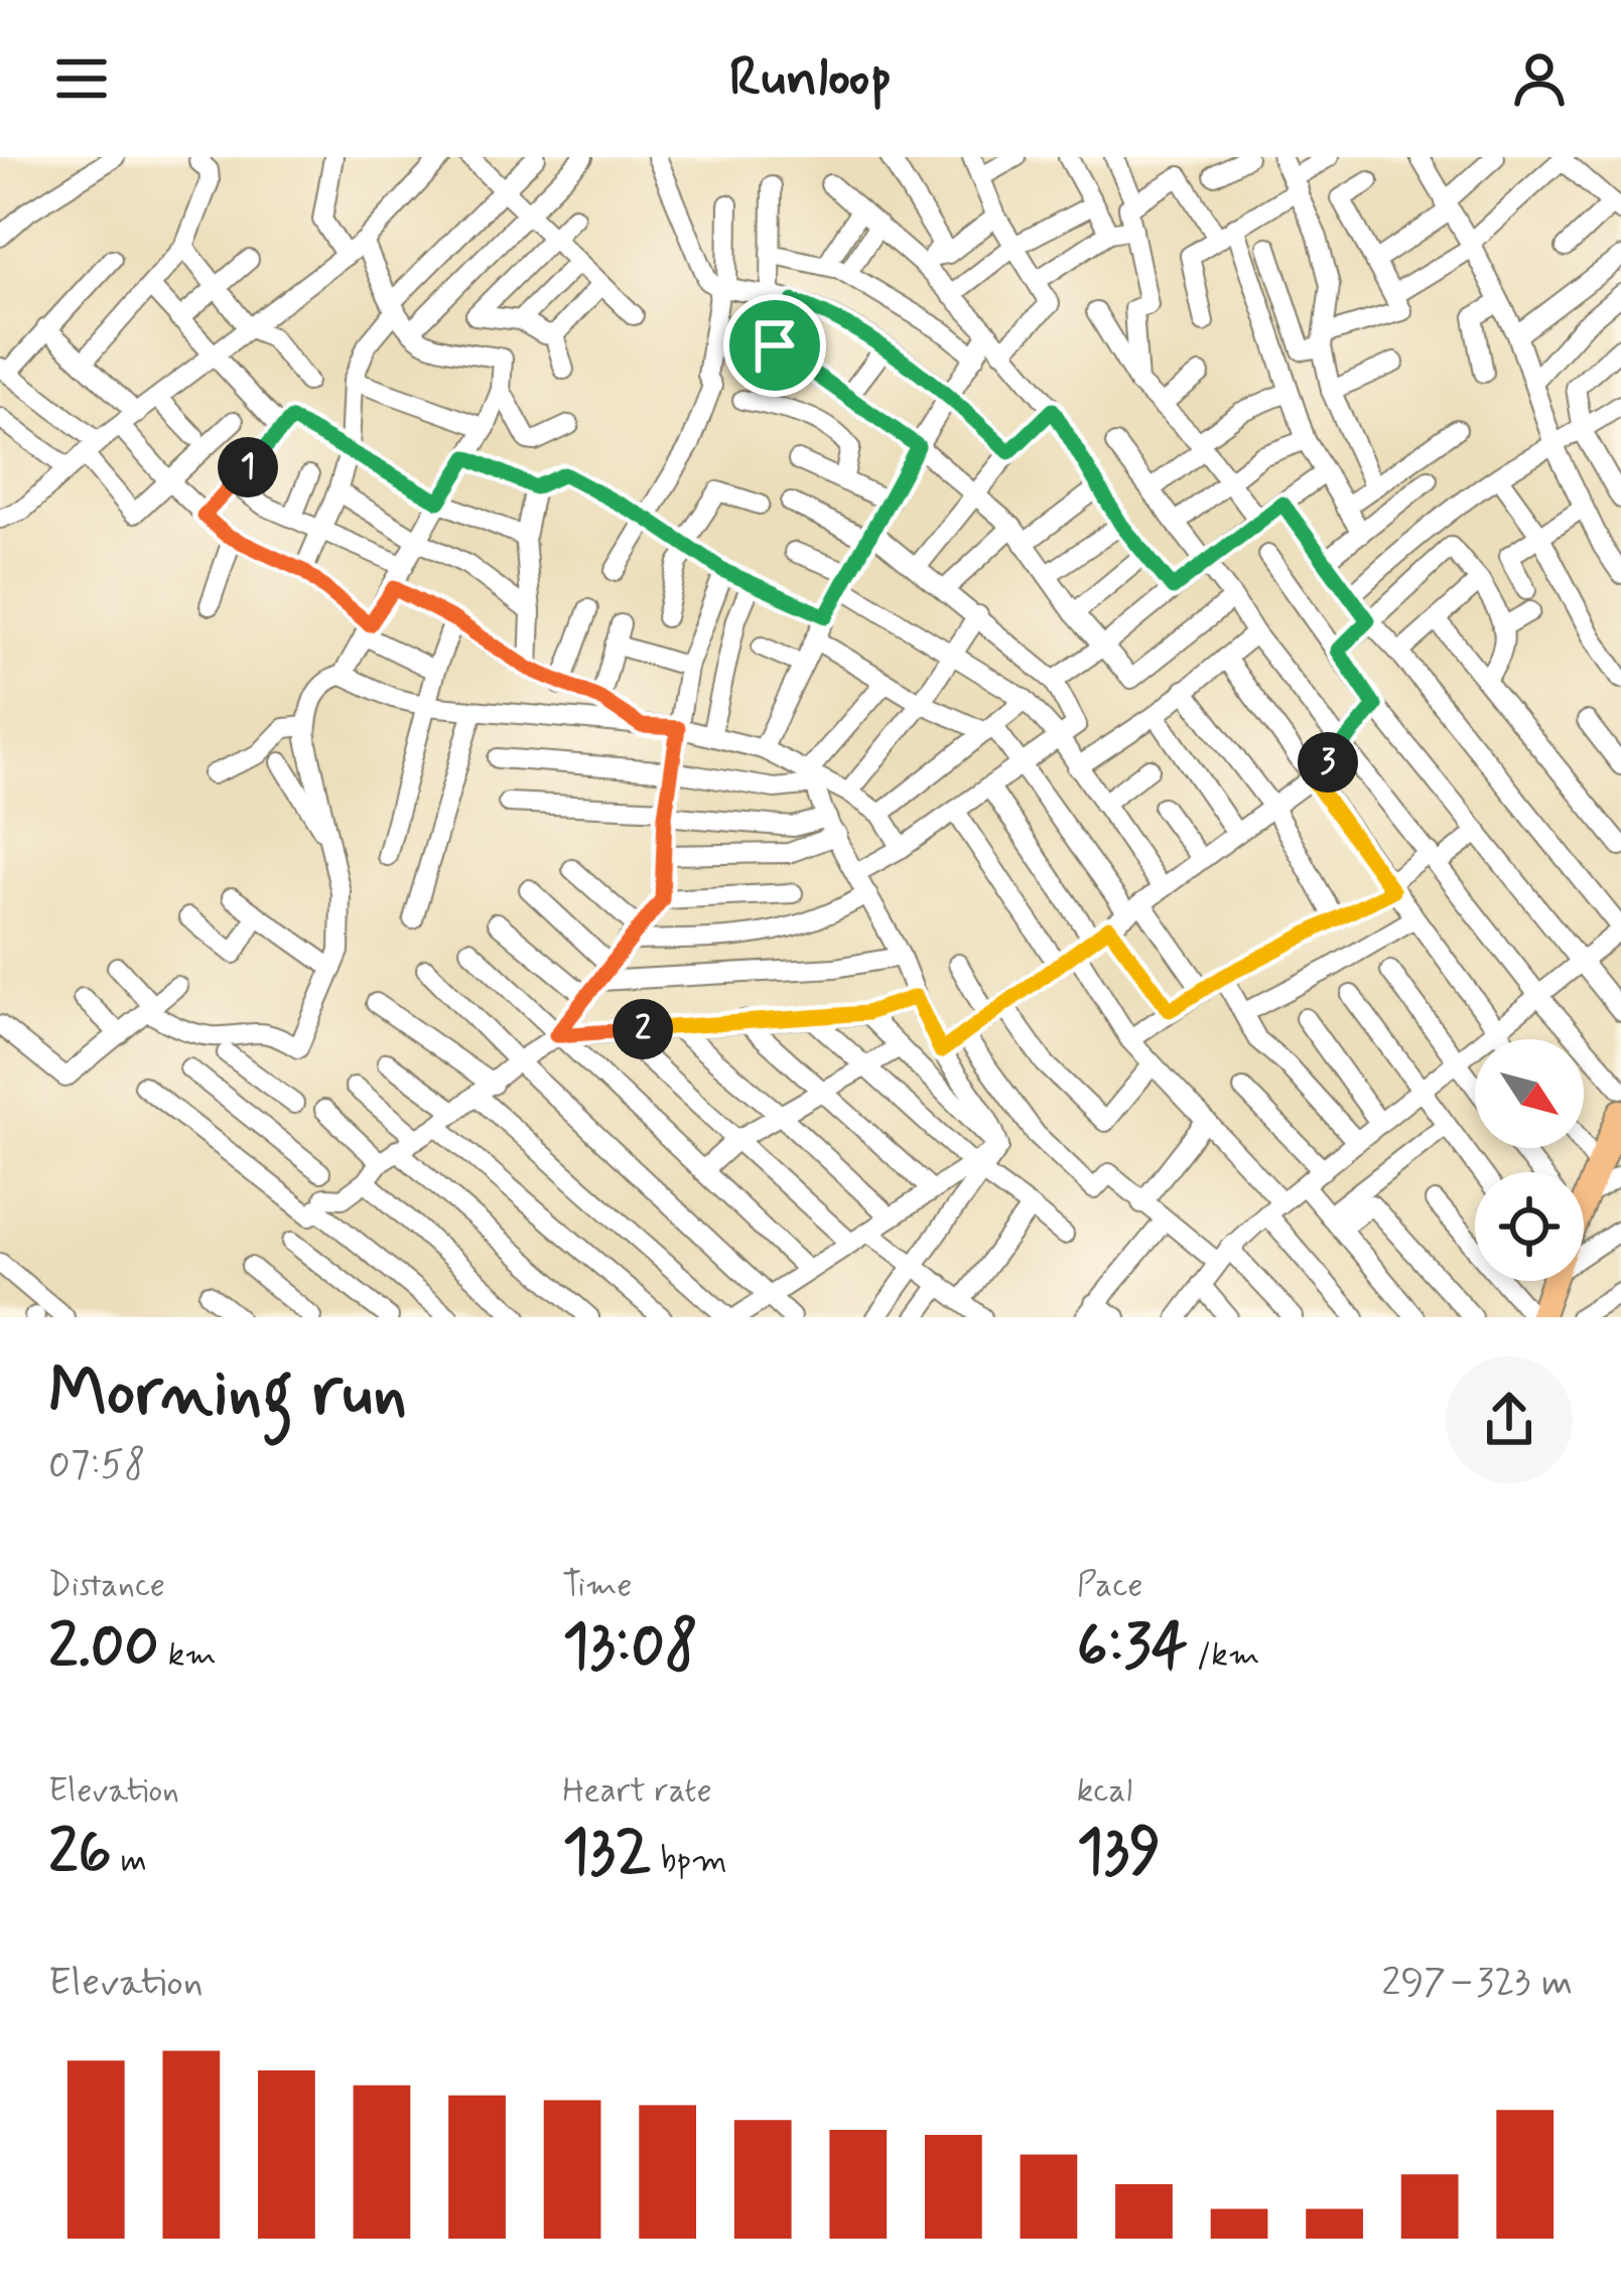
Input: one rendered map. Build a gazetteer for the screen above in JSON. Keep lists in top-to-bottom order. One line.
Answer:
{"north":"bottom right","page":{"header":"Runloop","pins":["1","3","2"],"heading":["Morning run","07:58"],"stats":[["Distance","2.00 km"],["Time","13:08"],["Pace","6:34 /km"],["Elevation","26 m"],["Heart rate","132 bpm"],["kcal","139"]],"chart":["Elevation","297–323 m"]}}
